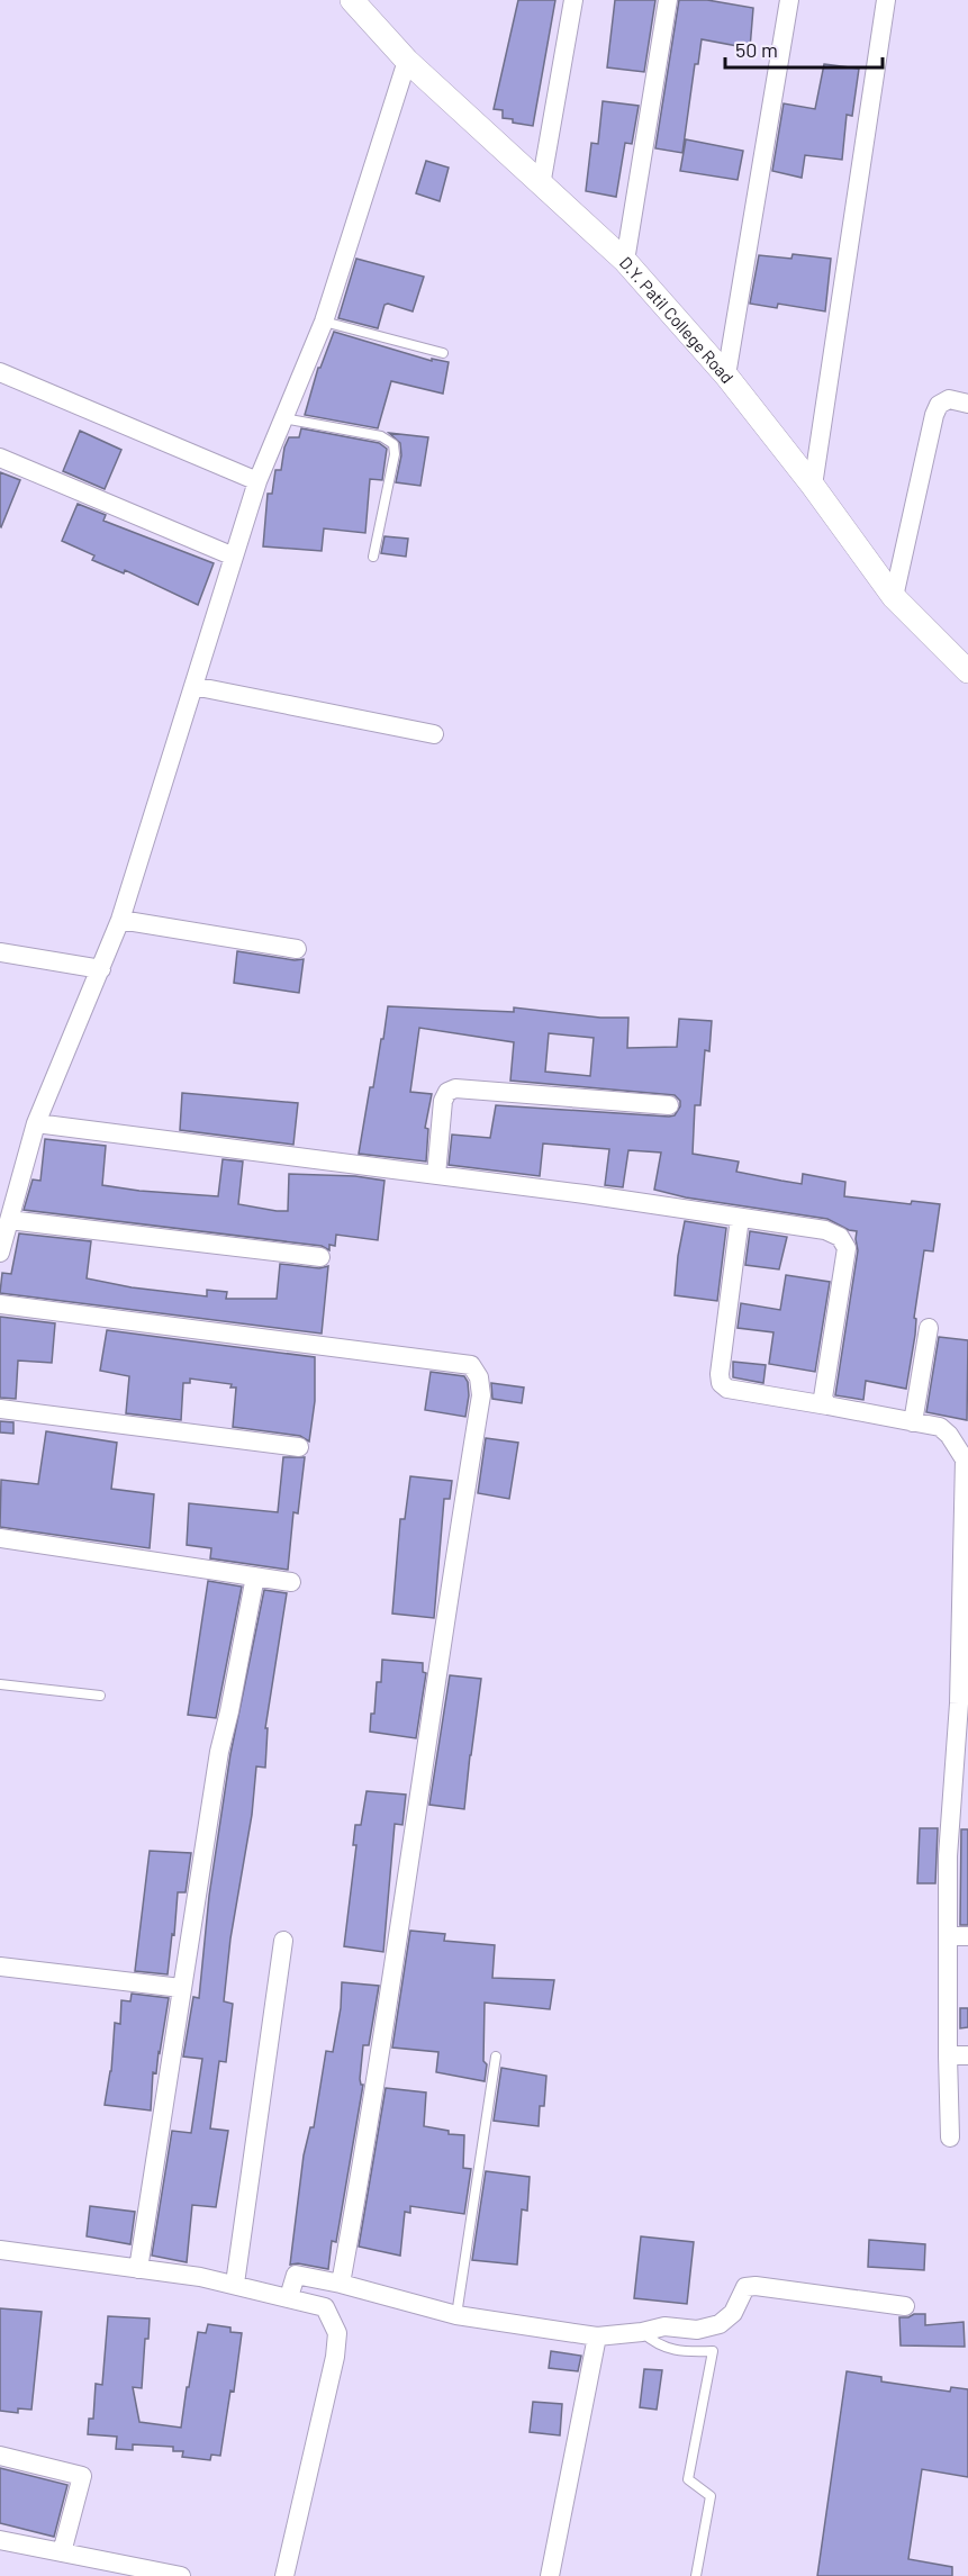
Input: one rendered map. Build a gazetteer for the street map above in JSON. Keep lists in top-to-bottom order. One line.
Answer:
{"streets":{"street":["D.Y. Patil College Road"]},"scale_bar":"50 m"}
